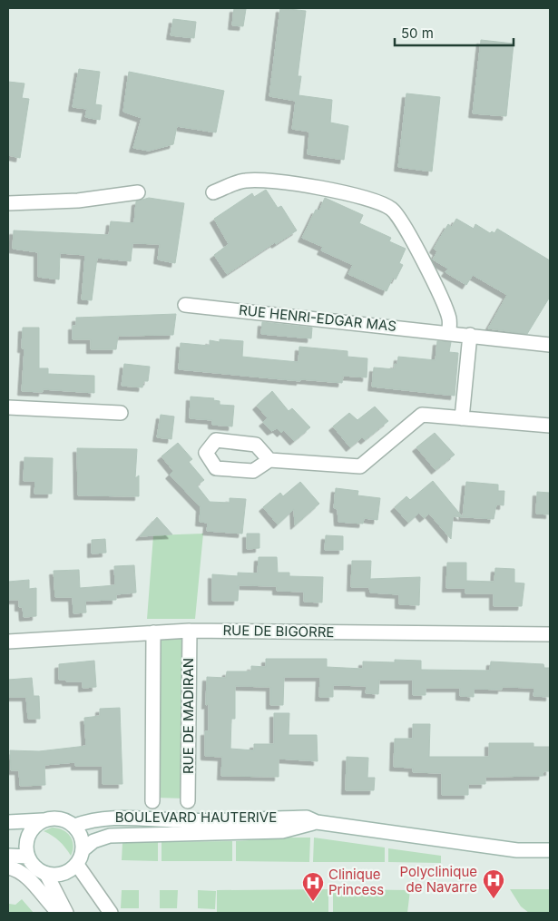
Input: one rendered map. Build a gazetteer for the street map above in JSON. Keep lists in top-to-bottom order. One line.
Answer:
{"streets":{"street":["RUE HENRI-EDGAR MAS","RUE DE BIGORRE","RUE DE MADIRAN","BOULEVARD HAUTERIVE"]},"crossings":[["RUE DE BIGORRE","RUE DE MADIRAN"]],"places":{"hospital":["Polyclinique de Navarre","Clinique Princess"]},"scale_bar":"50 m"}
